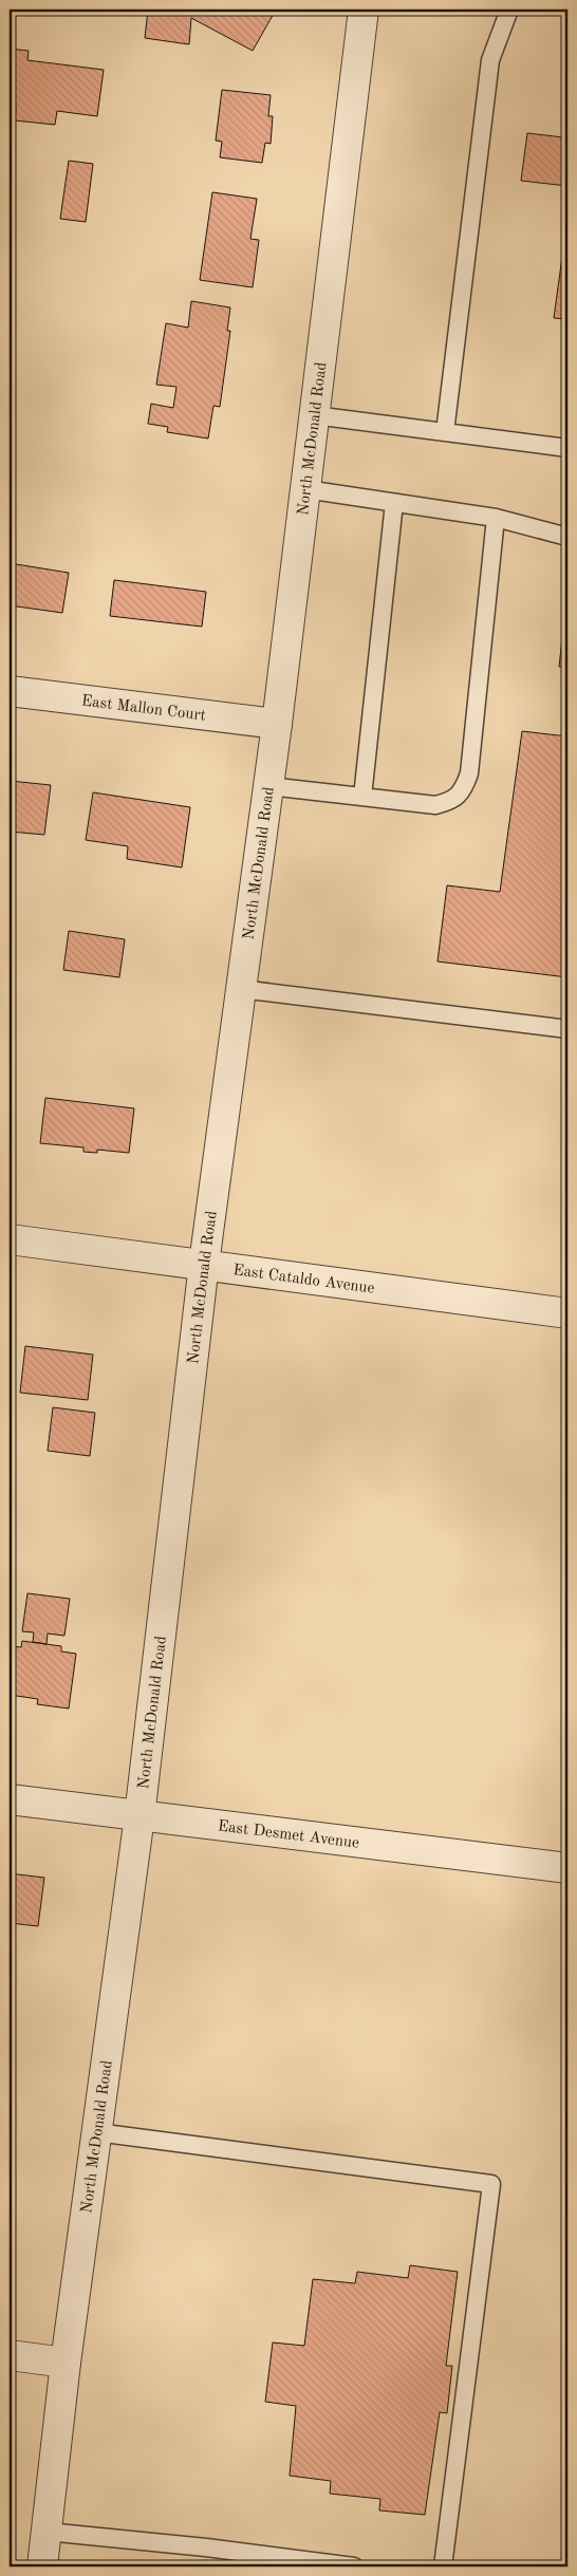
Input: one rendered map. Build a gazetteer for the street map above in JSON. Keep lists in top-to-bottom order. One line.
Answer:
{"streets":{"street":["North McDonald Road","East Mallon Court","East Cataldo Avenue","East Desmet Avenue"]},"crossings":[["North McDonald Road","East Mallon Court"],["North McDonald Road","East Cataldo Avenue"],["North McDonald Road","East Desmet Avenue"]]}
